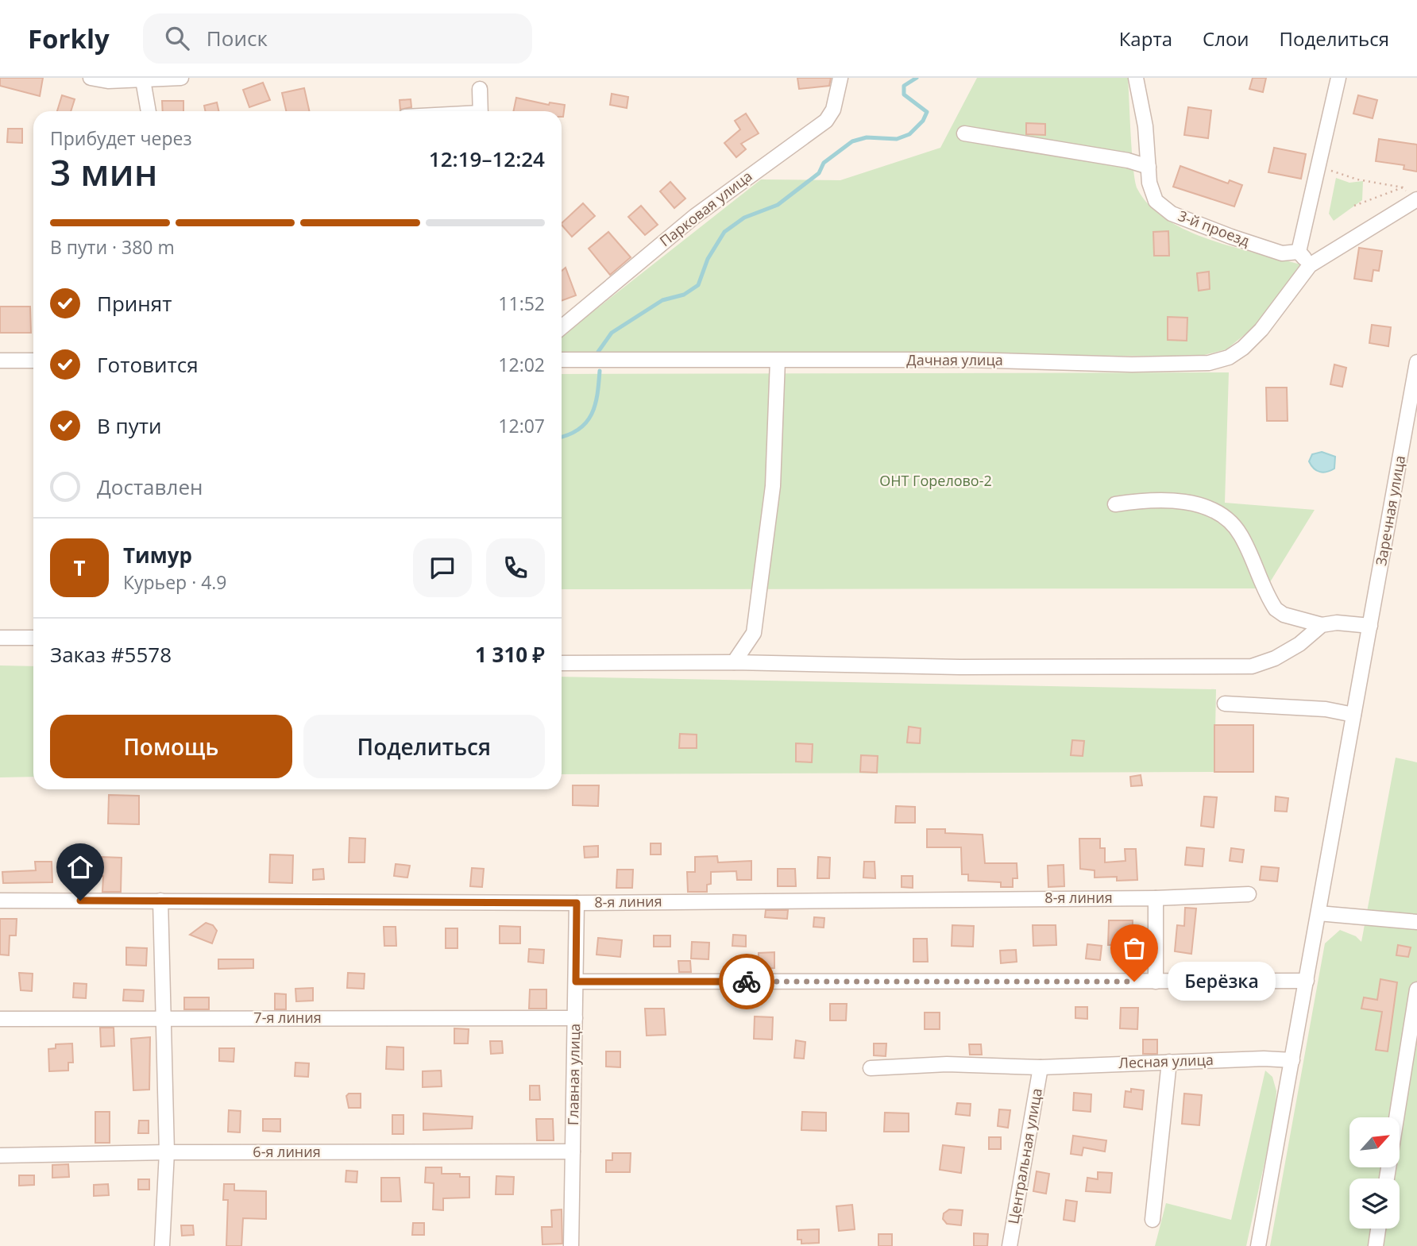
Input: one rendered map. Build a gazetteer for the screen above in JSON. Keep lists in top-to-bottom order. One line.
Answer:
{"streets":{"street":["Парковая улица","3-й проезд","Дачная улица","Заречная улица","8-я линия","7-я линия","Лесная улица","Главная улица","6-я линия","Центральная улица"]},"crossings":[["Заречная улица","Лесная улица"],["8-я линия","Главная улица"],["7-я линия","Главная улица"],["Лесная улица","Центральная улица"],["Главная улица","6-я линия"]],"parks":["ОНТ Горелово-2"],"places":["Берёзка"],"north":"top right","page":{"header":"Forkly","search":"Поиск","nav":["Карта","Слои","Поделиться"],"heading":["3 мин","Прибудет через","12:19–12:24"],"panel":["Тимур","Курьер · 4.9","Заказ #5578","1 310 ₽"],"bar":"В пути · 380 m","list":[["Принят","11:52"],["Готовится","12:02"],["В пути","12:07"],"Доставлен"],"round":"Т","buttons":["Помощь","Поделиться"],"bubble":"Берёзка"}}
